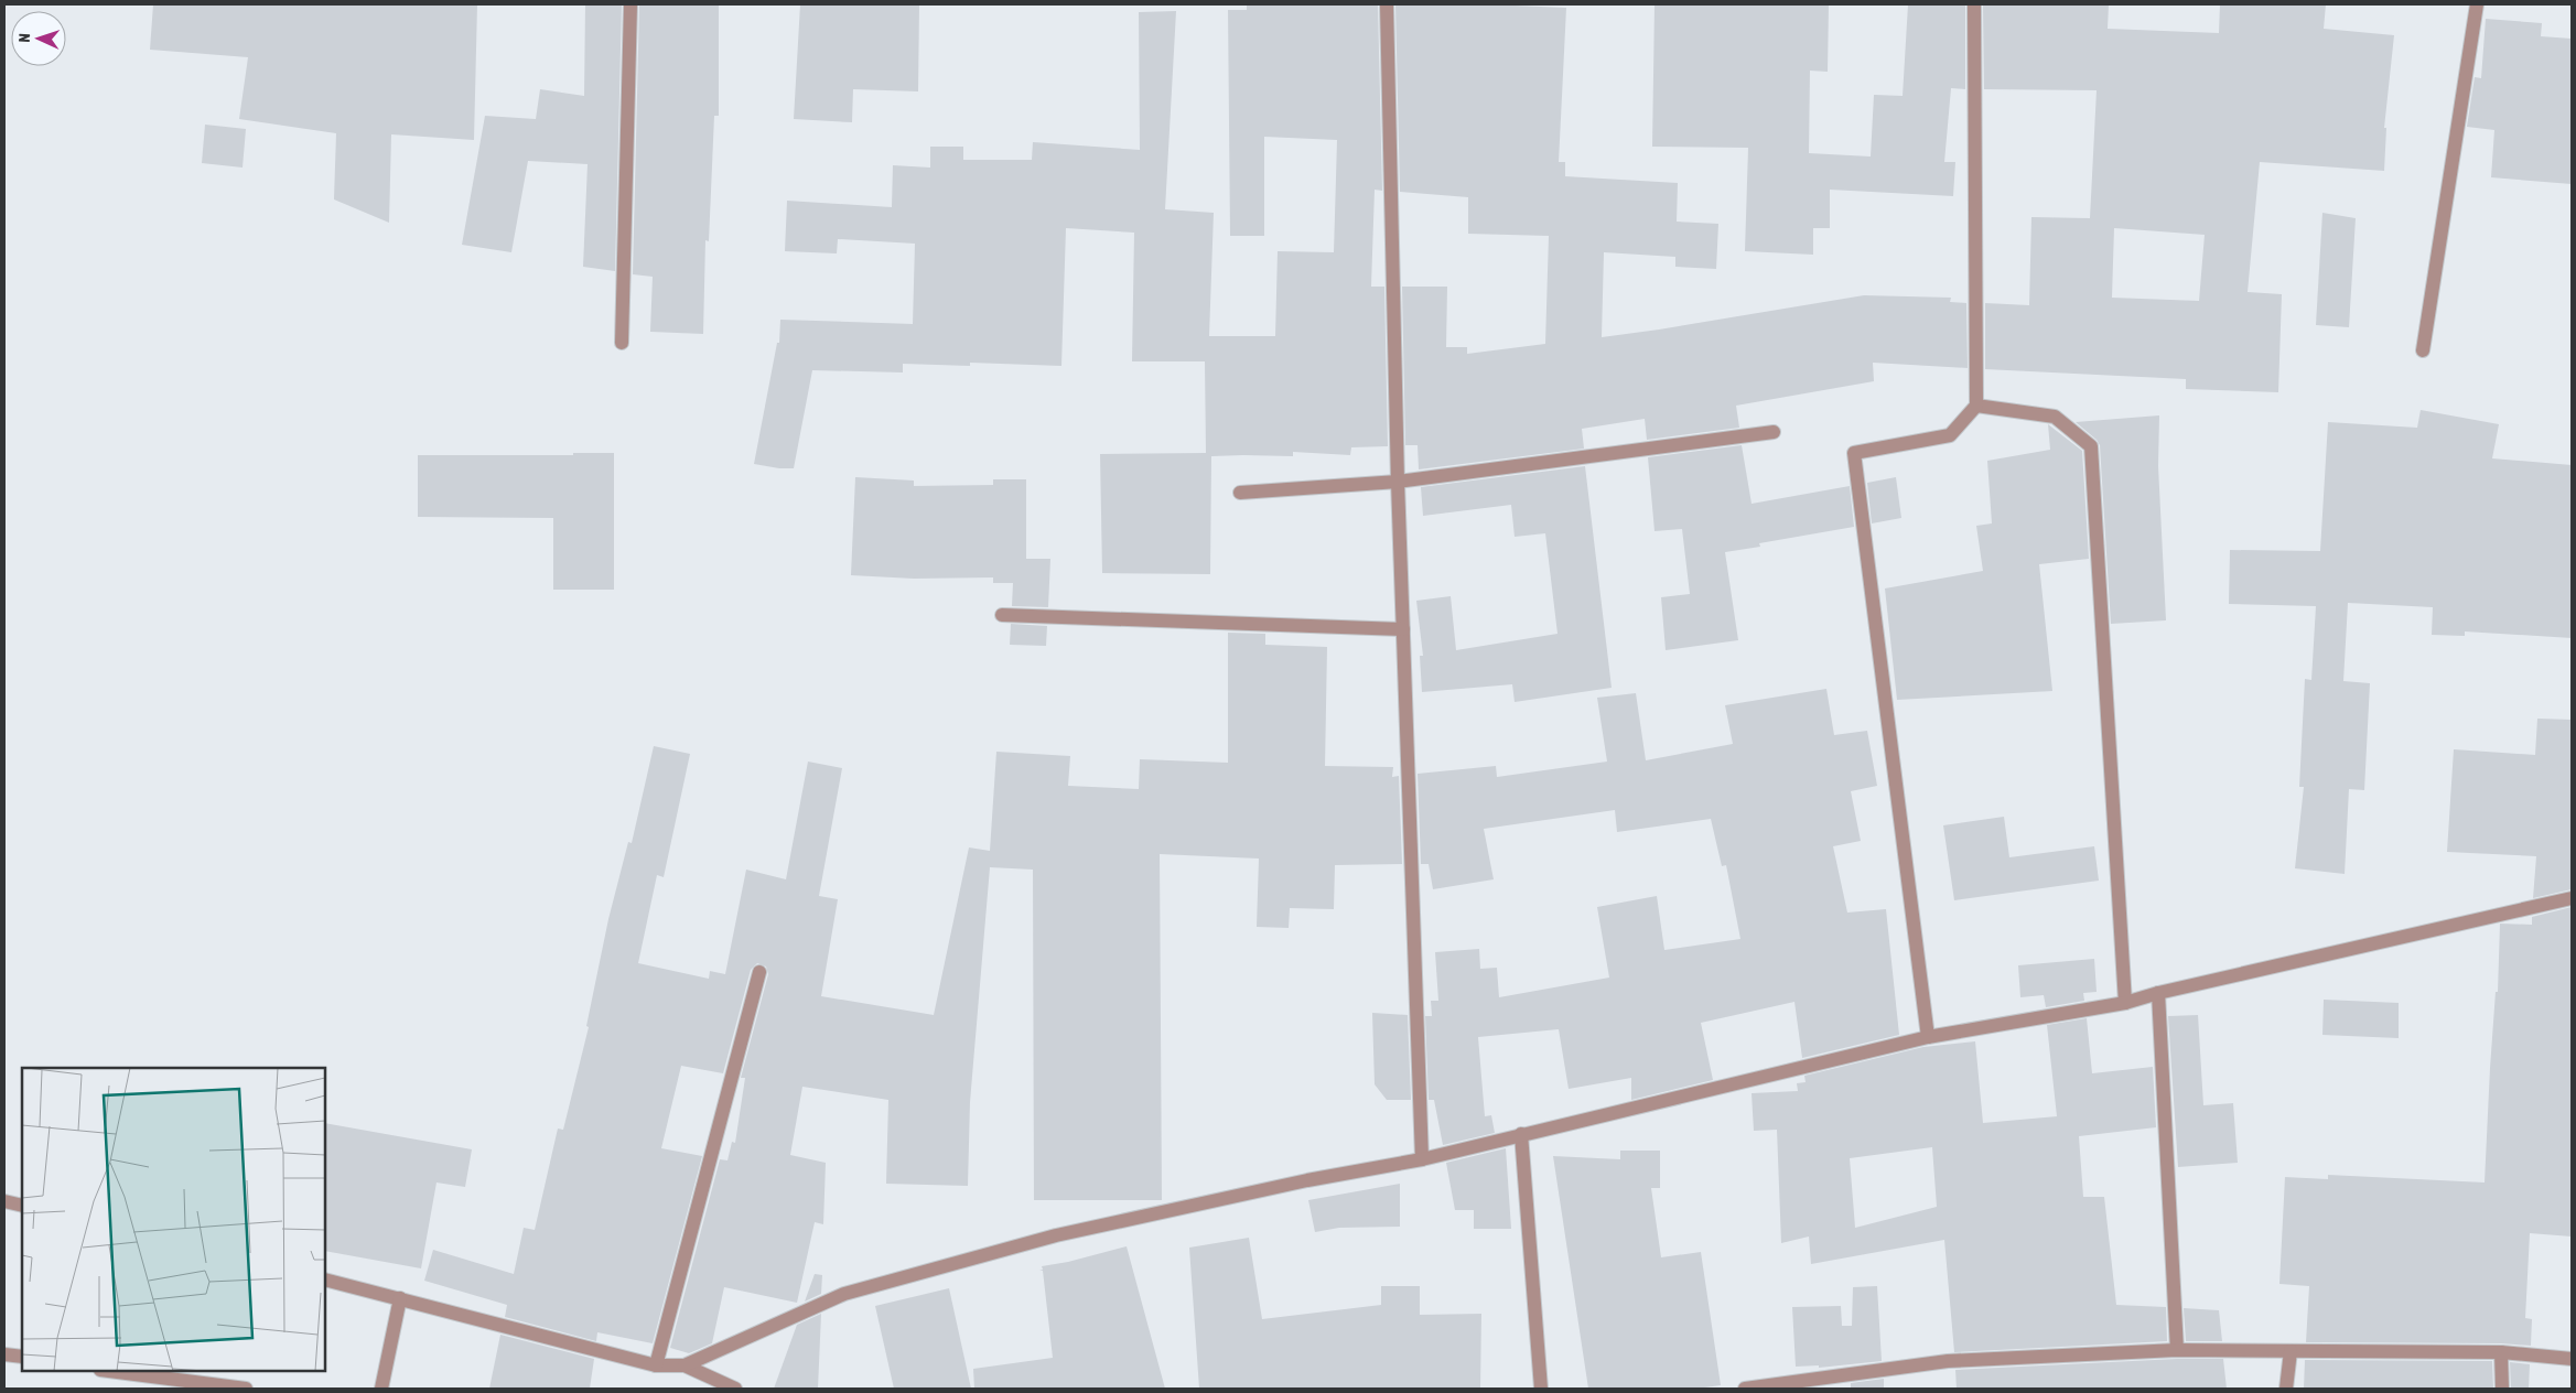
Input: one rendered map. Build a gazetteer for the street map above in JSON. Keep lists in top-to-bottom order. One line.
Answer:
{"north":"left"}
